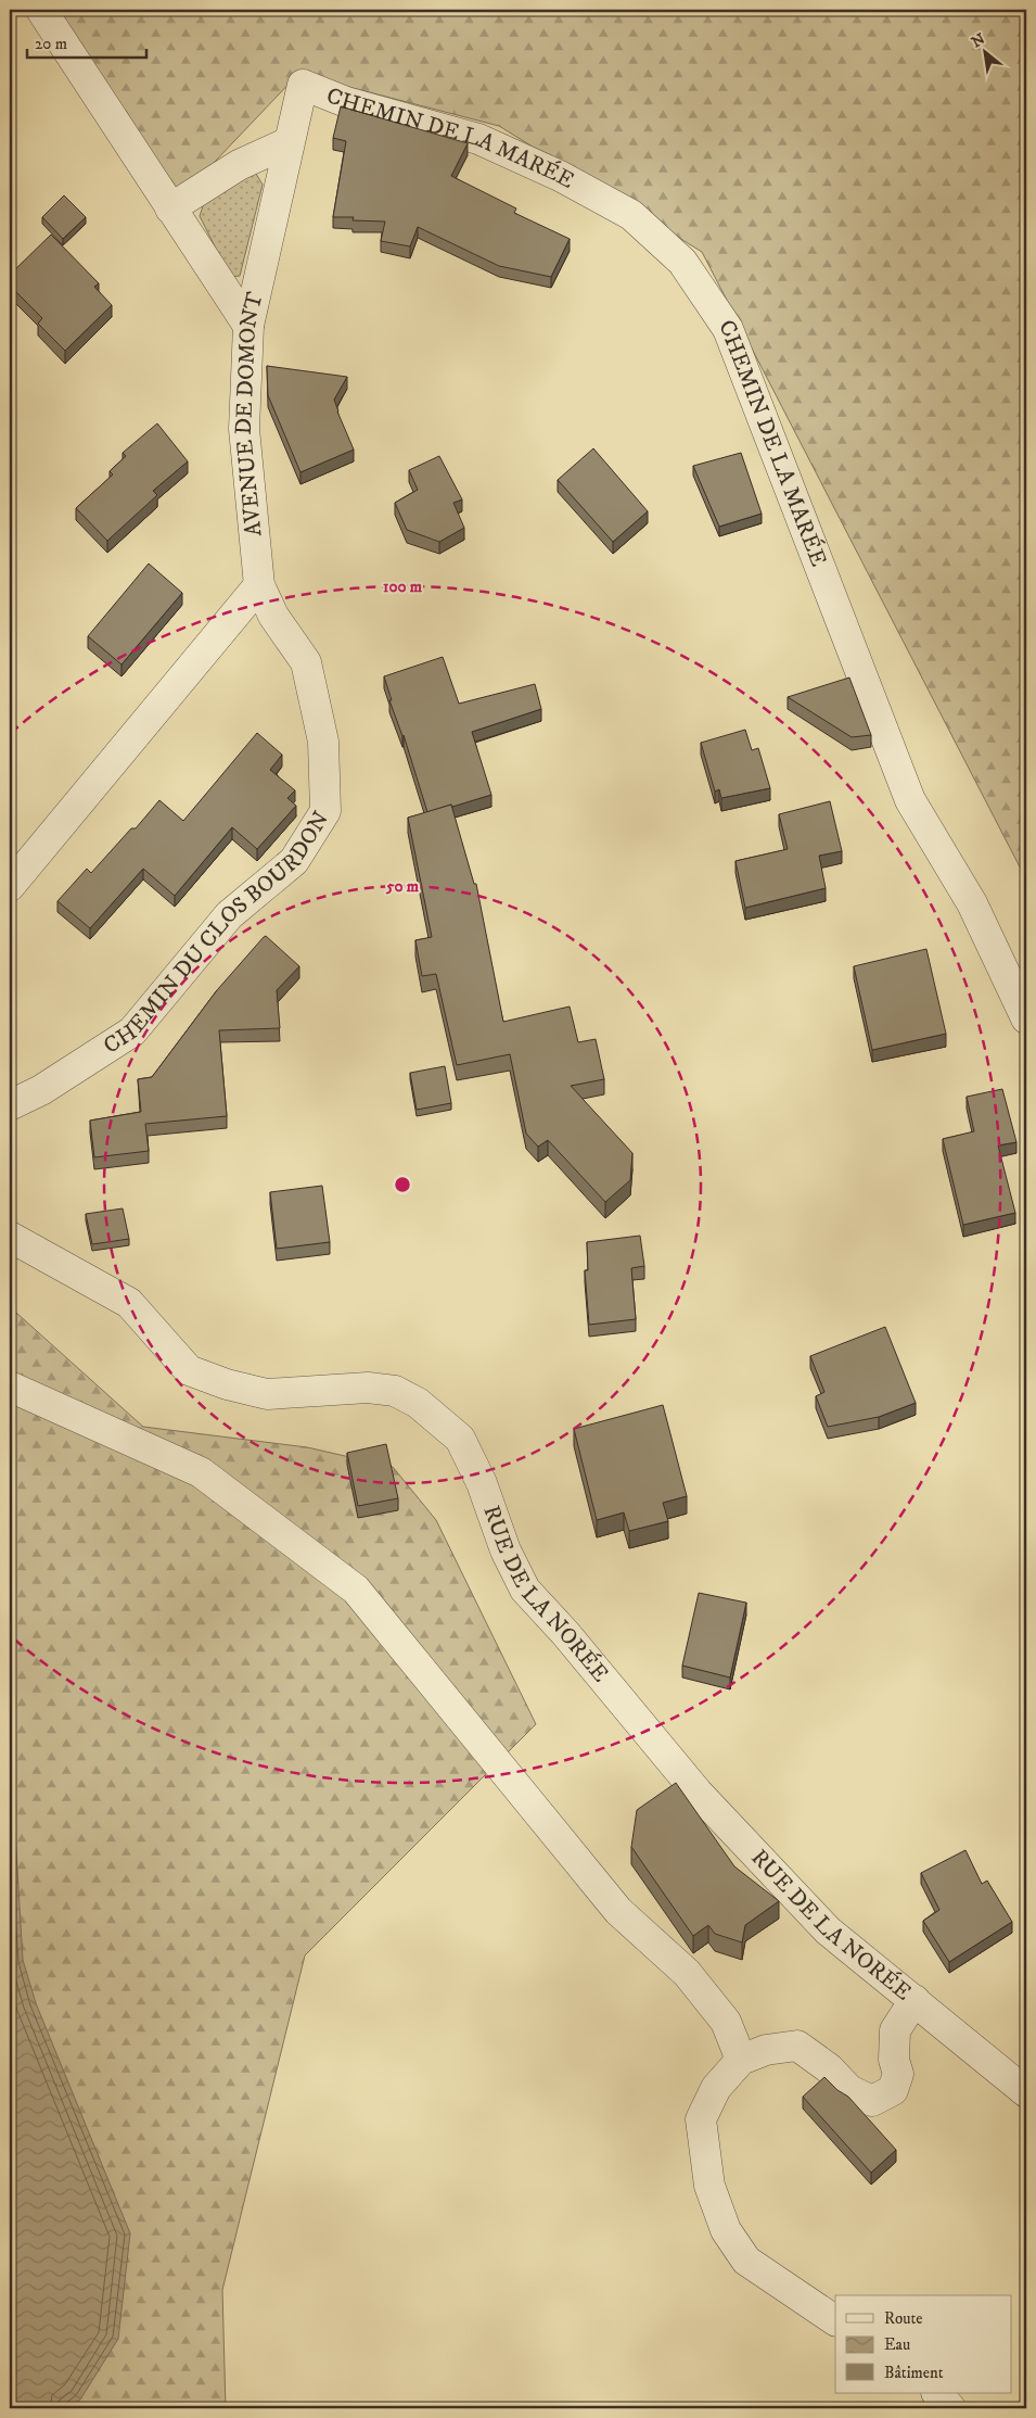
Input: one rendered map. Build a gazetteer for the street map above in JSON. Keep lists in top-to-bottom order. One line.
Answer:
{"streets":{"street":["CHEMIN DE LA MARÉE","AVENUE DE DOMONT","CHEMIN DU CLOS BOURDON","RUE DE LA NORÉE"]},"crossings":[["CHEMIN DE LA MARÉE","AVENUE DE DOMONT"],["AVENUE DE DOMONT","CHEMIN DU CLOS BOURDON"]],"legend":["Route","Eau","Bâtiment"],"scale_bar":"20 m","north":"top left","rings":["100 m","50 m"]}
